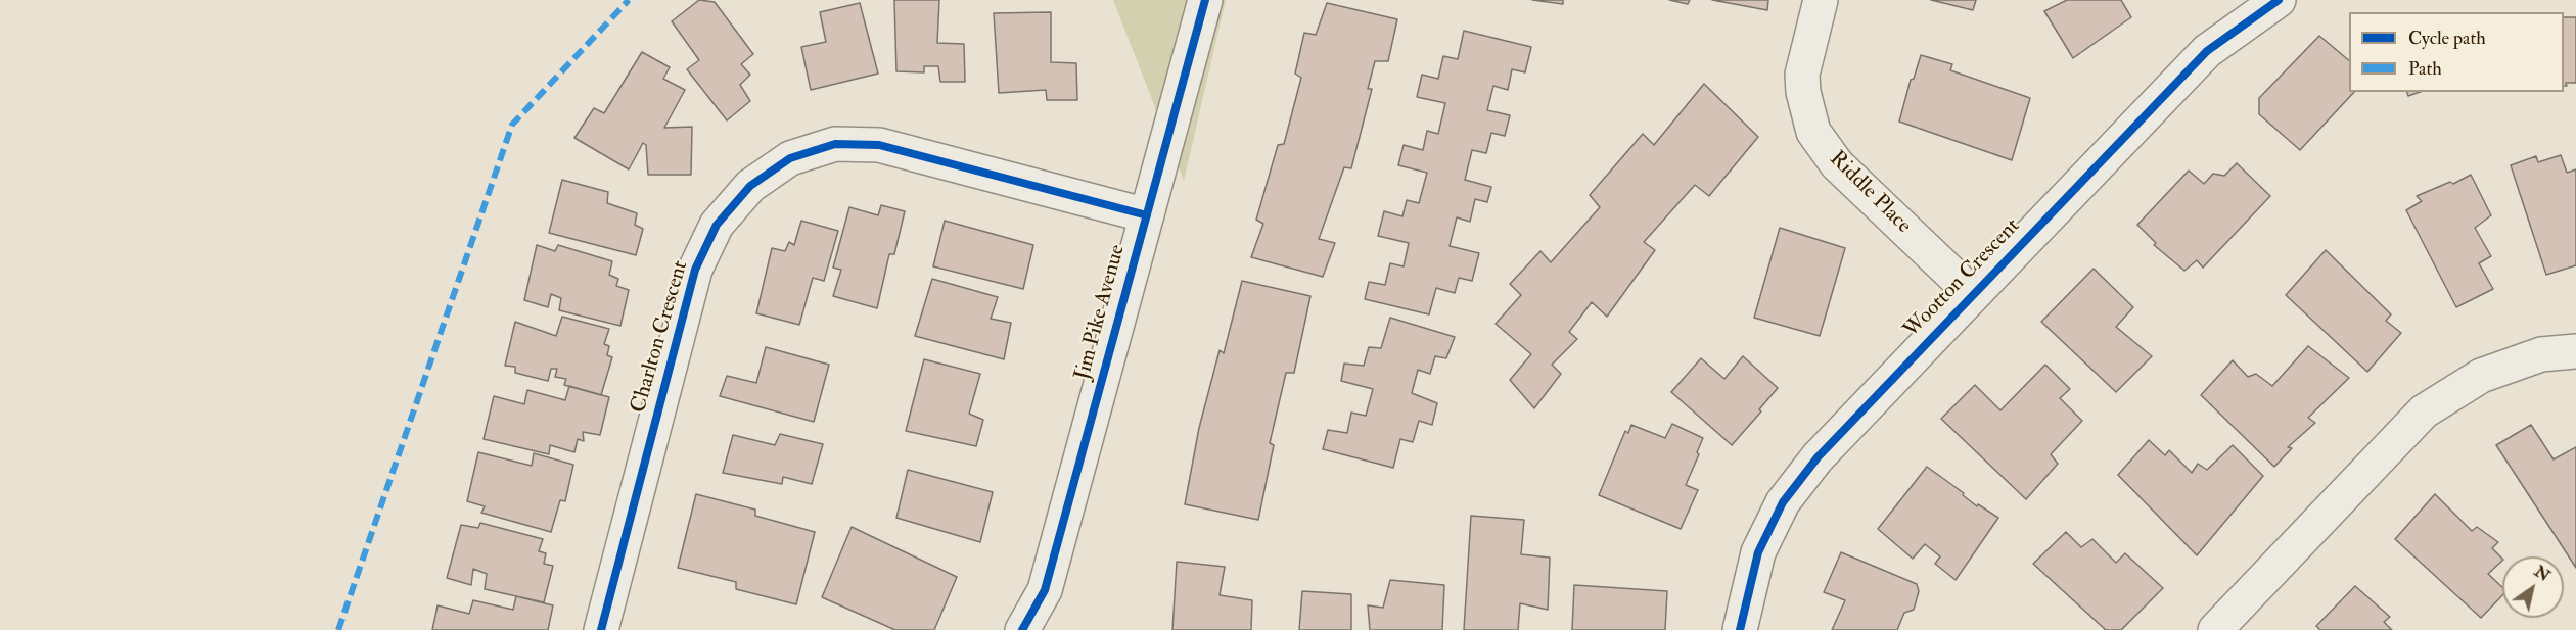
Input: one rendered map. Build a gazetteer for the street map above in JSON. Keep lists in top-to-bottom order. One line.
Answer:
{"streets":{"street":["Riddle Place","Wootton Crescent","Jim Pike Avenue","Charlton Crescent"]},"crossings":[["Riddle Place","Wootton Crescent"],["Jim Pike Avenue","Charlton Crescent"]],"legend":["Cycle path","Path"],"north":"top right"}
